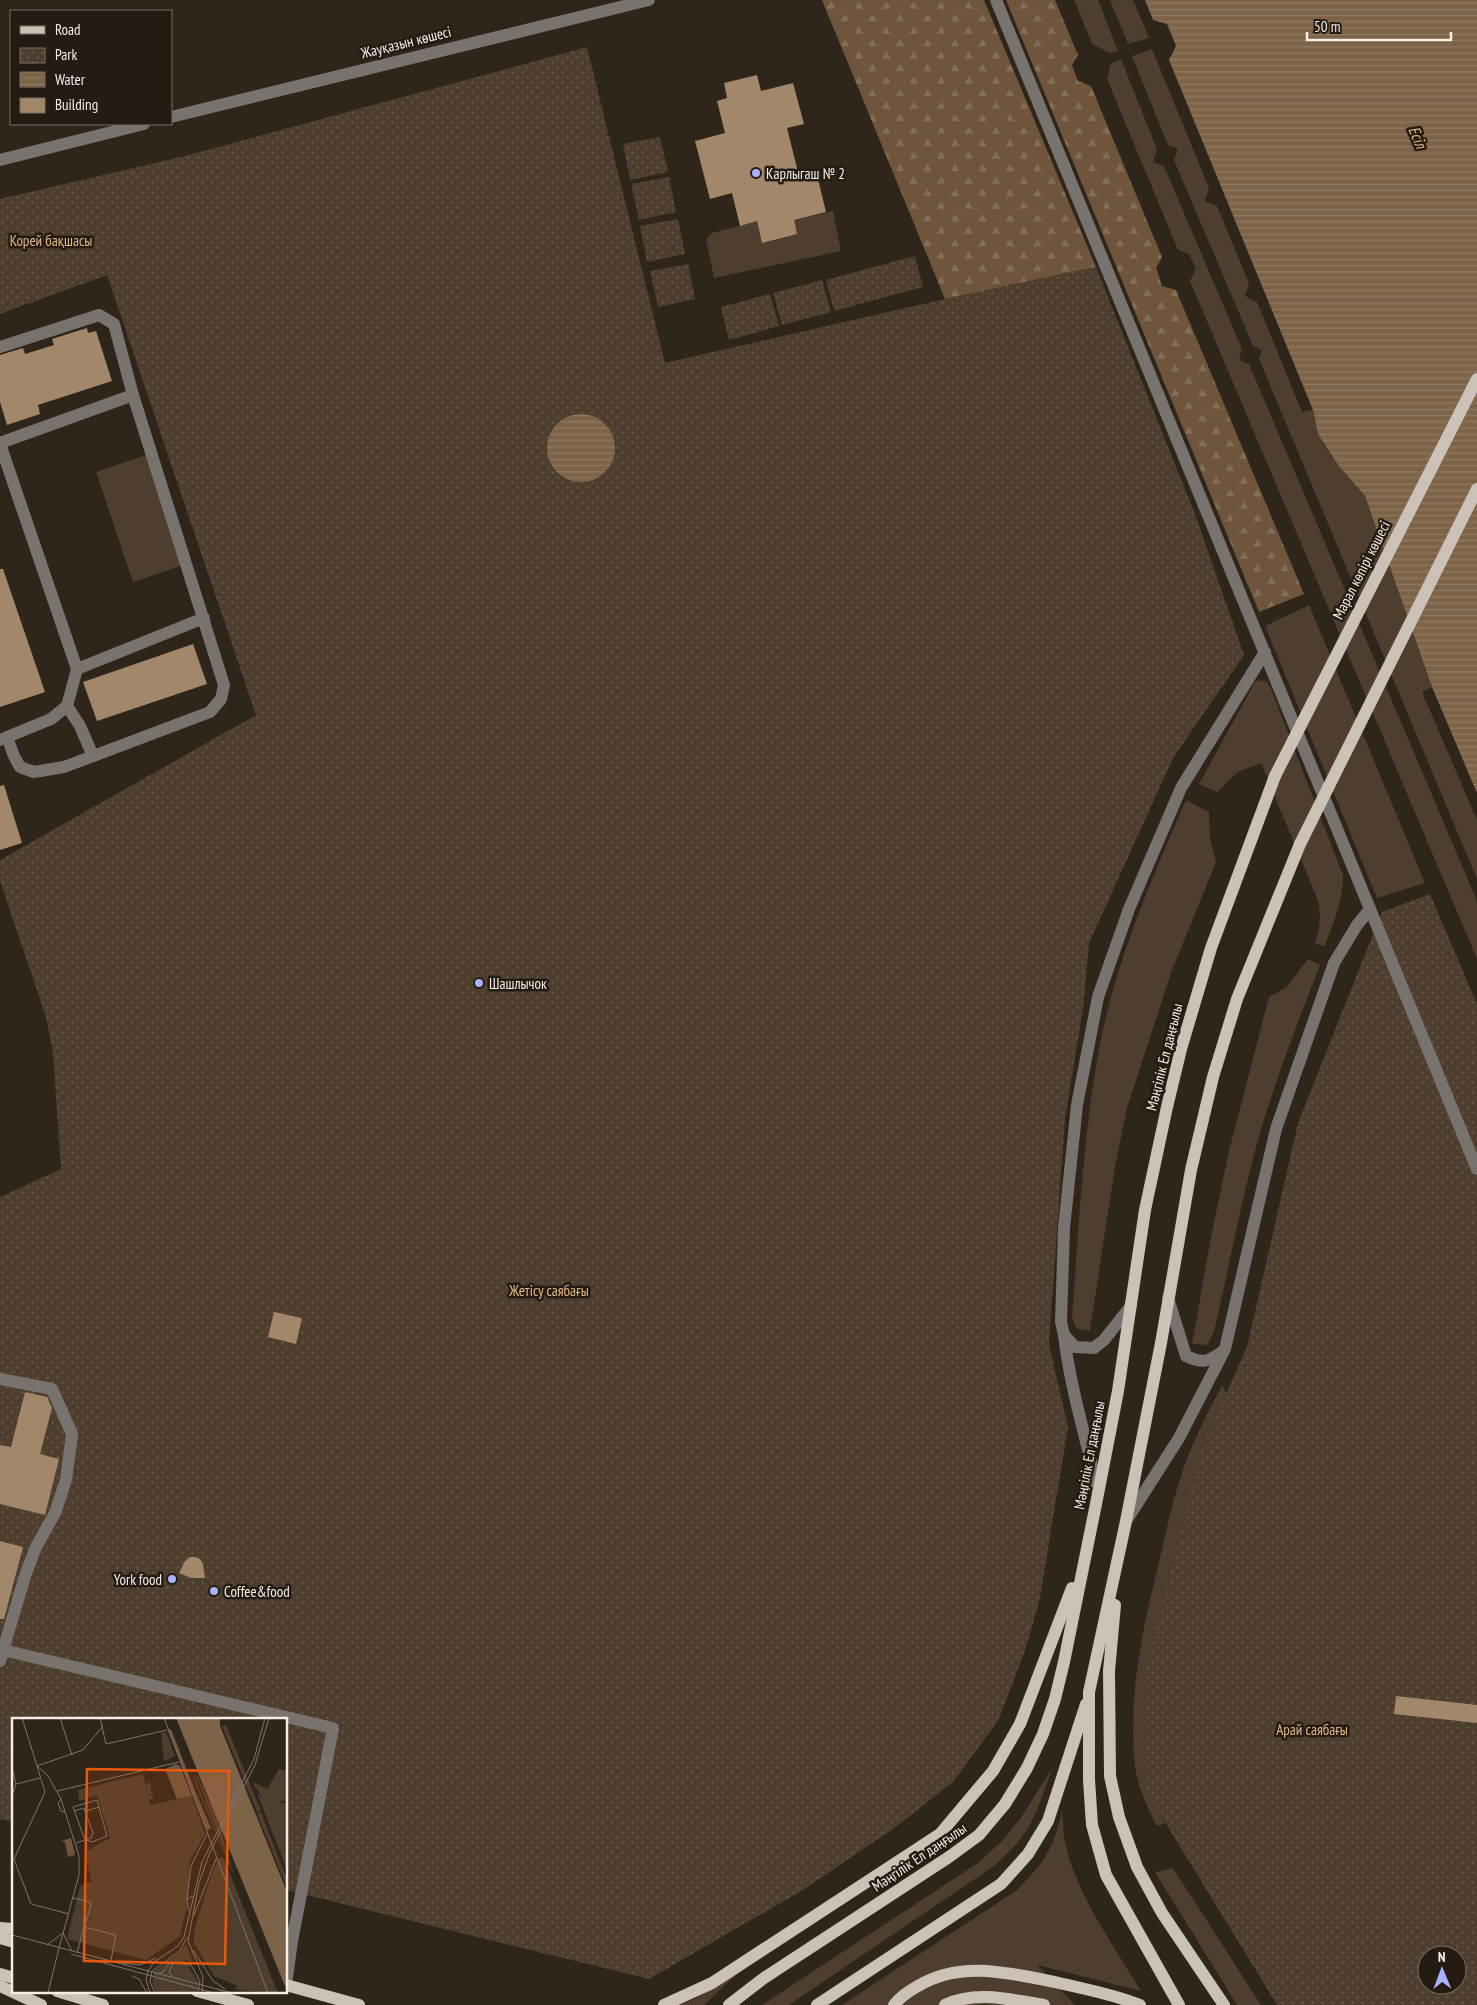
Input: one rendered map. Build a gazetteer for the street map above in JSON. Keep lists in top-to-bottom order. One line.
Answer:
{"streets":{"main road":["Марал көпірі көшесі","Мәңгілік Ел даңғылы"],"street":["Жауқазын көшесі"]},"crossings":[["Марал көпірі көшесі","Мәңгілік Ел даңғылы"]],"water":["Есіл"],"parks":["Корей бақшасы","Жетісу саябағы","Арай саябағы"],"places":["Карлыгаш № 2","Шашлычок","York food","Coffee&food"],"legend":["Road","Park","Water","Building"],"scale_bar":"50 m","north":"top"}
